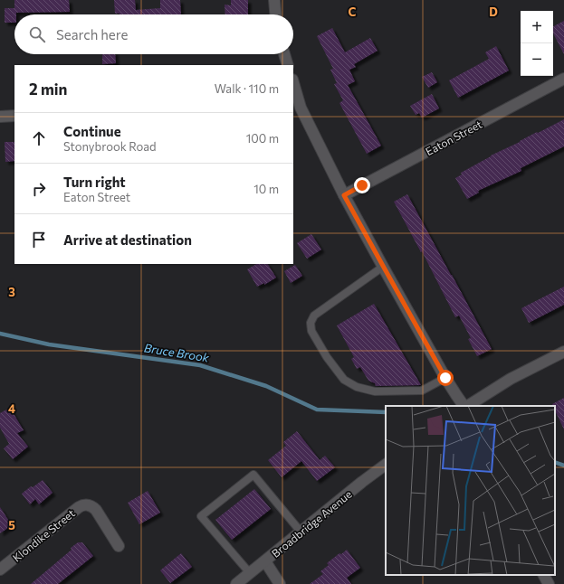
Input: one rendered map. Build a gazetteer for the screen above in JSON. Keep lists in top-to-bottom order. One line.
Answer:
{"streets":{"street":["Eaton Street","Broadbridge Avenue","Klondike Street"]},"water":["Bruce Brook"],"page":{"map_buttons":["+","−"],"search":"Search here","heading":["2 min","Walk · 110 m"],"list":[["Continue","Stonybrook Road","100 m"],["Turn right","Eaton Street","10 m"],"Arrive at destination"]},"grid":{"columns":["C","D"],"rows":["3","4","5"]}}
